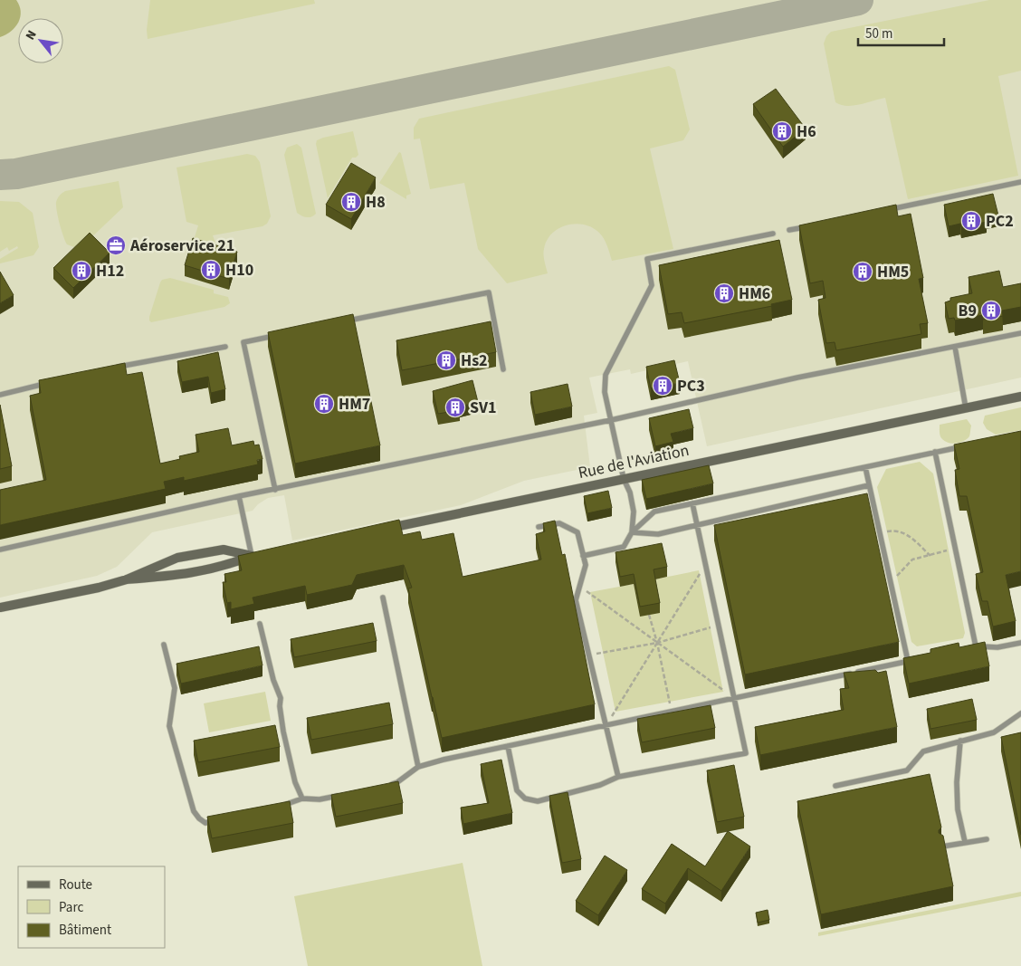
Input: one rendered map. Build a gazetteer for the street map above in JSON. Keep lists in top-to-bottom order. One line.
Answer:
{"streets":{"street":["Rue de l'Aviation"]},"places":{"building":["H6","H8","PC2","H10","H12","HM5","HM6","B9","Hs2","PC3","HM7","SV1"],"office":["Aéroservice 21"]},"legend":["Route","Parc","Bâtiment"],"scale_bar":"50 m","north":"top left"}
